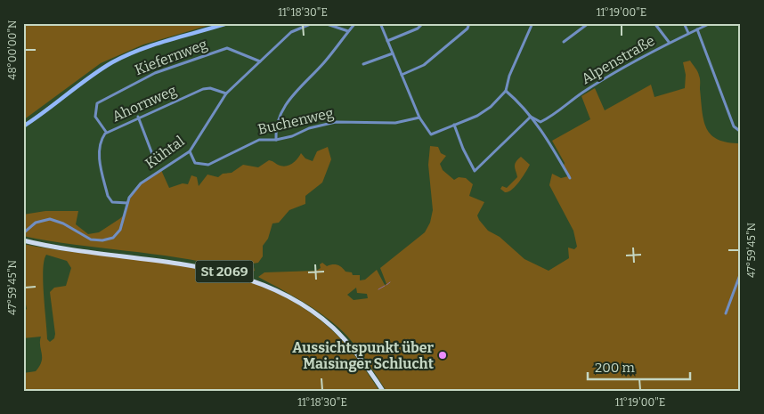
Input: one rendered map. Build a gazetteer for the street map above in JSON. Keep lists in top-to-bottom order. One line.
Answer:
{"streets":{"main road":["St 2069"],"street":["Kiefernweg","Alpenstraße","Ahornweg","Buchenweg","Kühtal"]},"crossings":[["Kiefernweg","Ahornweg"],["Kiefernweg","Kühtal"],["Ahornweg","Kühtal"],["Buchenweg","Kühtal"]],"places":["Aussichtspunkt über Maisinger Schlucht"],"scale_bar":"200 m","coordinates":["11°18'30\"E","11°19'00\"E","48°00'00\"N","47°59'45\"N"]}
